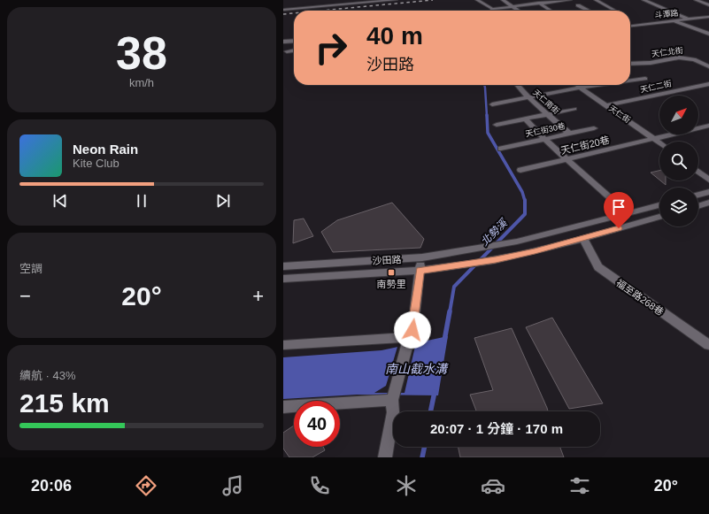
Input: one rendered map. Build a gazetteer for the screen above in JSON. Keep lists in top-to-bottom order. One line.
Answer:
{"streets":{"street":["斗潭路","天仁北街","天仁二街","天仁南街","天仁街","天仁街30巷","天仁街20巷","沙田路","福至路268巷"]},"crossings":[["天仁二街","天仁街"],["天仁南街","天仁街30巷"],["天仁街","天仁街20巷"],["沙田路","福至路268巷"]],"water":["北勢溪","南山截水溝"],"places":{"transit":["南勢里"]},"north":"top right","page":{"tile":[["38","km/h"],"空調",["續航 · 43%","215 km"]],"turn":["40 m","沙田路"],"song":["Neon Rain","Kite Club"],"heat":["−","20°","+"],"limit":"40","trip":"20:07 · 1 分鐘 · 170 m","tabs":["20:06","20°"]}}
